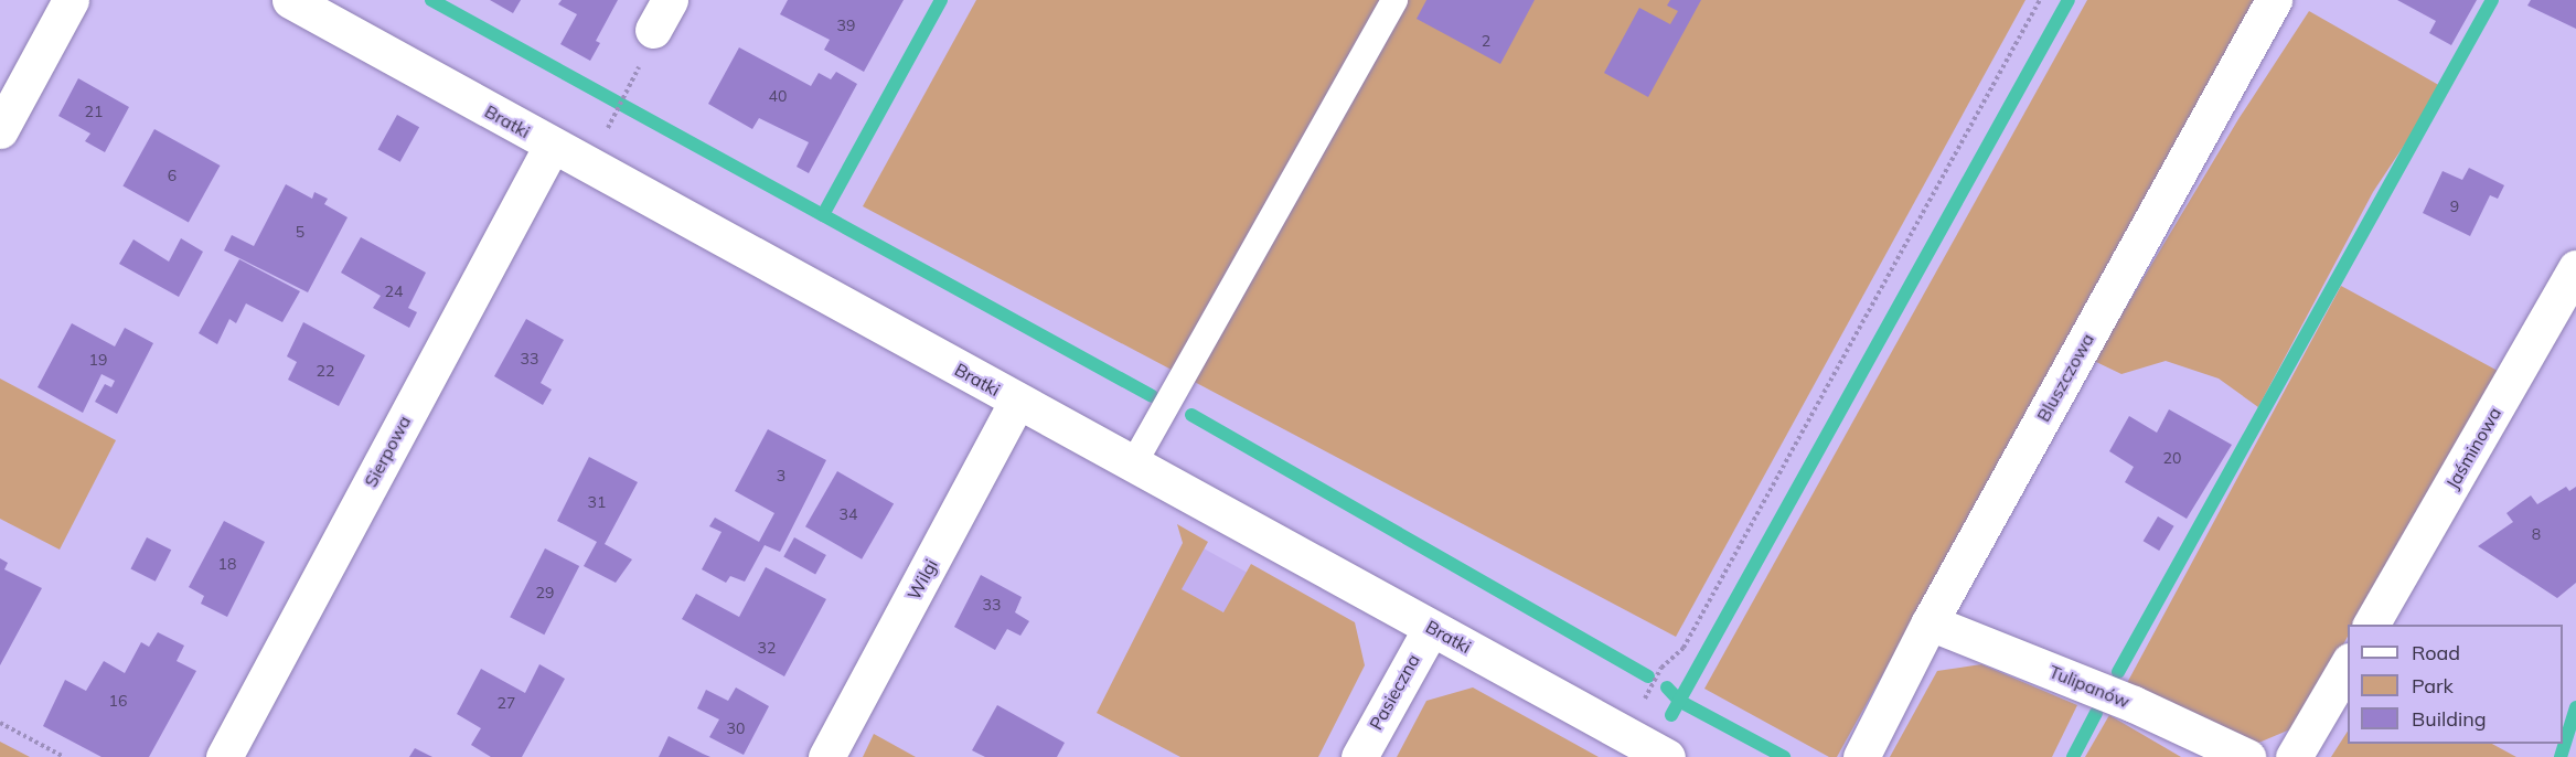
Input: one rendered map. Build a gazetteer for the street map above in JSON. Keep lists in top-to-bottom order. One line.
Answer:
{"streets":{"street":["Bratki","Bluszczowa","Jaśminowa","Sierpowa","Wilgi","Tulipanów","Pasieczna"]},"crossings":[["Bratki","Sierpowa"],["Bratki","Wilgi"],["Bratki","Pasieczna"],["Bluszczowa","Tulipanów"]],"house_numbers":["39","2","40","21","6","9","5","24","33","19","22","20","3","31","34","8","18","29","33","32","16","27","30"],"legend":["Road","Park","Building"]}
